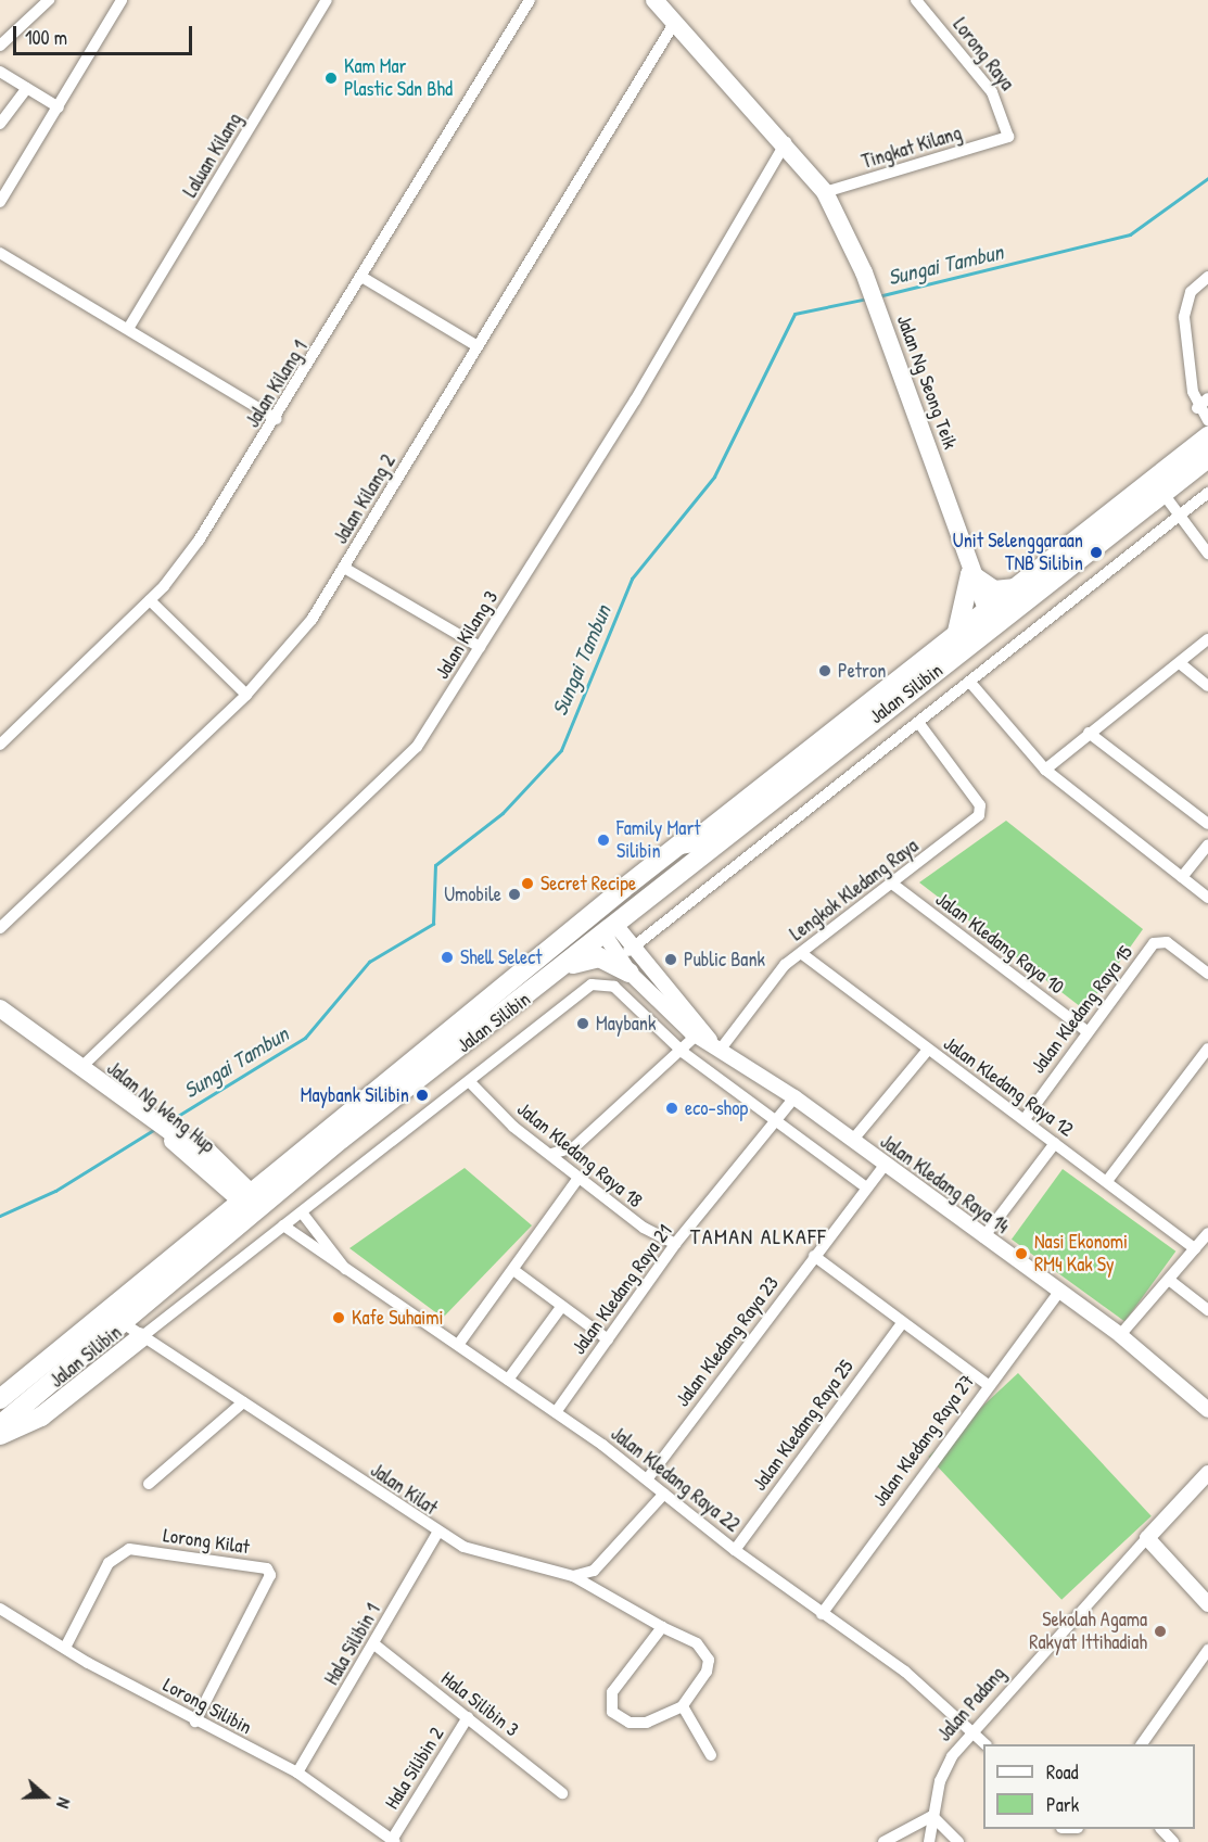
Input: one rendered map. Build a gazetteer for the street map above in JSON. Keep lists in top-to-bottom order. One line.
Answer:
{"streets":{"main road":["Jalan Ng Seong Teik","Jalan Silibin","Jalan Ng Weng Hup"],"street":["Lorong Raya","Tingkat Kilang","Laluan Kilang","Jalan Kilang 1","Jalan Kilang 2","Jalan Kilang 3","Lengkok Kledang Raya","Jalan Kledang Raya 10","Jalan Kledang Raya 15","Jalan Kledang Raya 12","Jalan Kledang Raya 18","Jalan Kledang Raya 14","Jalan Kledang Raya 21","Jalan Kledang Raya 23","Jalan Kledang Raya 25","Jalan Kledang Raya 27","Jalan Kledang Raya 22","Jalan Kilat","Lorong Kilat","Hala Silibin 1","Hala Silibin 3","Jalan Padang","Lorong Silibin","Hala Silibin 2"]},"crossings":[["Lorong Raya","Tingkat Kilang"],["Tingkat Kilang","Jalan Ng Seong Teik"],["Jalan Ng Seong Teik","Jalan Kilang 2"],["Jalan Ng Seong Teik","Jalan Kilang 3"],["Jalan Ng Seong Teik","Jalan Silibin"],["Jalan Kilang 3","Jalan Ng Weng Hup"],["Jalan Silibin","Lengkok Kledang Raya"],["Jalan Silibin","Jalan Ng Weng Hup"],["Jalan Silibin","Jalan Kledang Raya 14"],["Jalan Silibin","Jalan Kilat"],["Lengkok Kledang Raya","Jalan Kledang Raya 10"],["Lengkok Kledang Raya","Jalan Kledang Raya 12"],["Lengkok Kledang Raya","Jalan Kledang Raya 14"],["Jalan Kledang Raya 10","Jalan Kledang Raya 15"],["Jalan Kledang Raya 15","Jalan Kledang Raya 12"],["Jalan Kledang Raya 18","Jalan Kledang Raya 21"],["Jalan Kledang Raya 14","Jalan Kledang Raya 21"],["Jalan Kledang Raya 14","Jalan Kledang Raya 23"],["Jalan Kledang Raya 14","Jalan Kledang Raya 27"],["Jalan Kledang Raya 21","Jalan Kledang Raya 22"],["Jalan Kledang Raya 23","Jalan Kledang Raya 22"],["Jalan Kledang Raya 25","Jalan Kledang Raya 22"],["Jalan Kledang Raya 27","Jalan Kledang Raya 22"],["Jalan Kledang Raya 22","Jalan Padang"],["Jalan Kilat","Hala Silibin 1"],["Lorong Kilat","Lorong Silibin"],["Hala Silibin 1","Hala Silibin 3"],["Hala Silibin 1","Lorong Silibin"],["Hala Silibin 3","Hala Silibin 2"],["Lorong Silibin","Hala Silibin 2"]],"districts":["TAMAN ALKAFF"],"water":["Sungai Tambun"],"places":["Kam Mar Plastic Sdn Bhd","Unit Selenggaraan TNB Silibin","Petron","Family Mart Silibin","Secret Recipe","Umobile","Shell Select","Public Bank","Maybank","Maybank Silibin","eco-shop","Nasi Ekonomi RM4 Kak Sy","Kafe Suhaimi","Sekolah Agama Rakyat Ittihadiah"],"legend":["Road","Park"],"scale_bar":"100 m","north":"right"}
